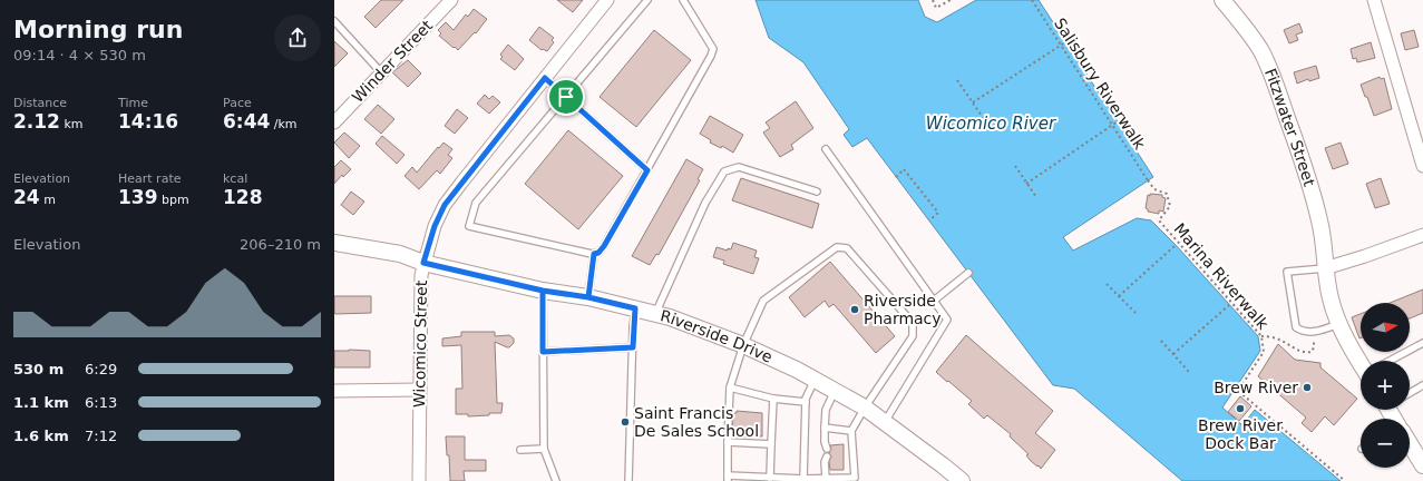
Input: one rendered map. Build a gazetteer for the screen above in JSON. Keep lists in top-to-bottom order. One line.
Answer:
{"streets":{"street":["Winder Street","Fitzwater Street","Riverside Drive","Wicomico Street"],"path":["Salisbury Riverwalk","Marina Riverwalk"]},"crossings":[["Salisbury Riverwalk","Marina Riverwalk"],["Riverside Drive","Wicomico Street"]],"water":["Wicomico River"],"places":["Riverside Pharmacy","Brew River","Brew River Dock Bar","Saint Francis De Sales School"],"north":"right","page":{"heading":["Morning run","09:14 · 4 × 530 m"],"stats":[["Distance","2.12 km"],["Time","14:16"],["Pace","6:44 /km"],["Elevation","24 m"],["Heart rate","139 bpm"],["kcal","128"]],"chart":["Elevation","206–210 m"],"map_buttons":["+","−"],"list":[{"name":"530 m","note":"6:29"},{"name":"1.1 km","note":"6:13"},{"name":"1.6 km","note":"7:12"}]}}
